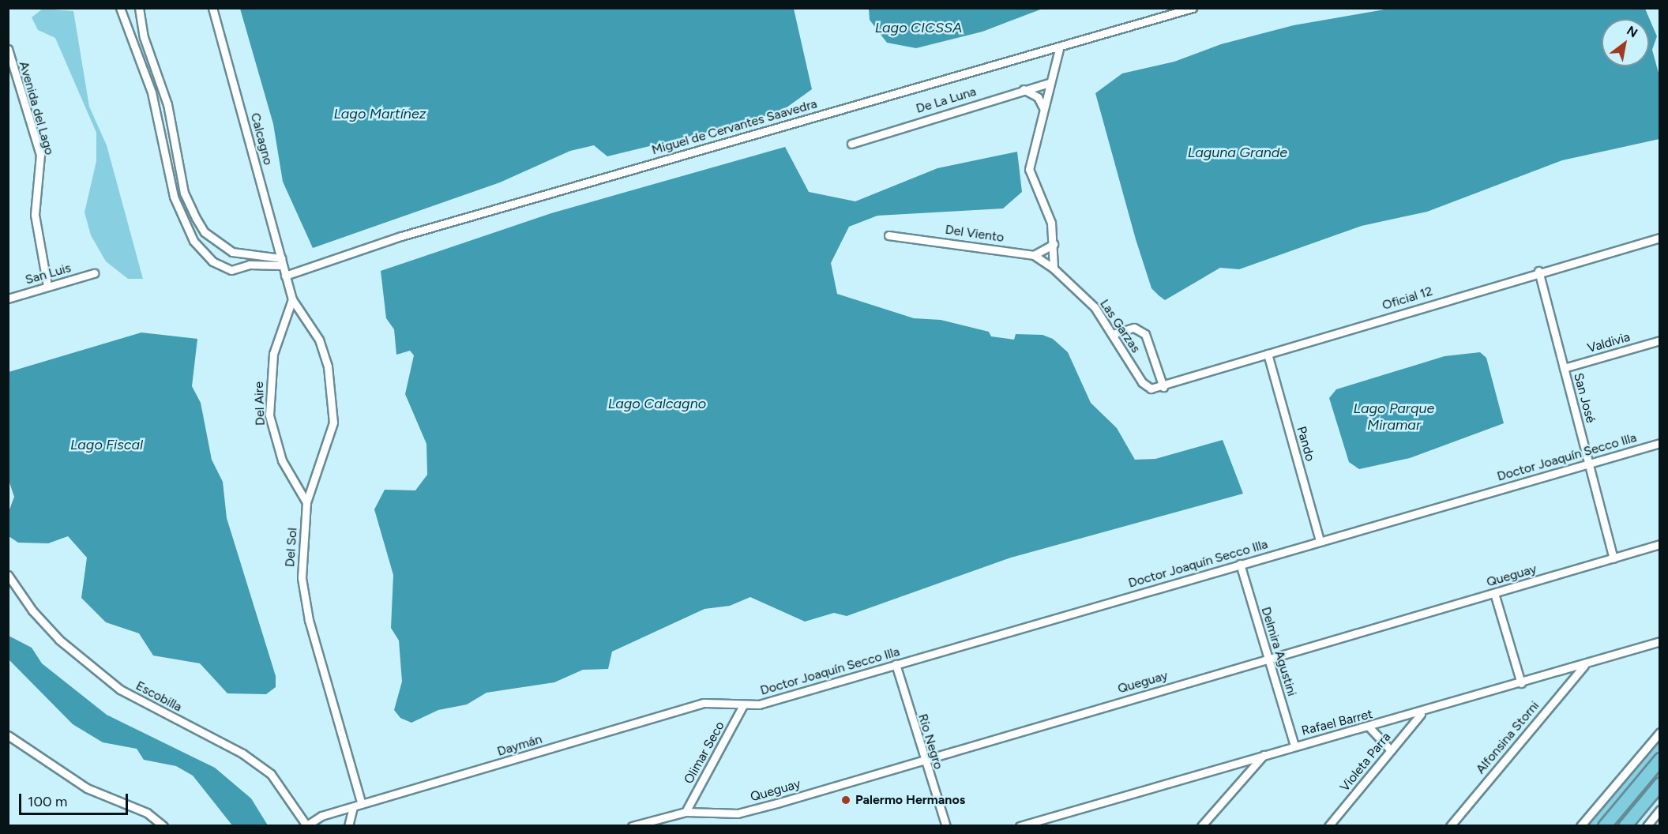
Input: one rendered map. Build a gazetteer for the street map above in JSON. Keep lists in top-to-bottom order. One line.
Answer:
{"streets":{"street":["De La Luna","Avenida del Lago","Miguel de Cervantes Saavedra","Calcagno","Del Viento","San Luis","Oficial 12","Las Garzas","Valdivia","San José","Del Aire","Pando","Doctor Joaquín Secco Illa","Del Sol","Queguay","Delmira Agustini","Escobilla","Rafael Barret","Alfonsina Storni","Río Negro","Daymán","Olimar Seco","Violeta Parra"]},"crossings":[["Avenida del Lago","San Luis"],["Miguel de Cervantes Saavedra","Calcagno"],["Calcagno","Del Aire"],["Calcagno","Del Sol"],["Del Viento","Las Garzas"],["Oficial 12","Las Garzas"],["Oficial 12","San José"],["Oficial 12","Pando"],["Valdivia","San José"],["San José","Doctor Joaquín Secco Illa"],["San José","Queguay"],["Del Aire","Del Sol"],["Pando","Doctor Joaquín Secco Illa"],["Doctor Joaquín Secco Illa","Delmira Agustini"],["Doctor Joaquín Secco Illa","Río Negro"],["Doctor Joaquín Secco Illa","Daymán"],["Doctor Joaquín Secco Illa","Olimar Seco"],["Del Sol","Daymán"],["Queguay","Delmira Agustini"],["Queguay","Río Negro"],["Queguay","Olimar Seco"],["Delmira Agustini","Rafael Barret"],["Escobilla","Daymán"],["Rafael Barret","Alfonsina Storni"],["Rafael Barret","Violeta Parra"],["Daymán","Olimar Seco"]],"water":["Lago CICSSA","Lago Martínez","Laguna Grande","Lago Calcagno","Lago Parque Miramar","Lago Fiscal"],"places":["Palermo Hermanos"],"scale_bar":"100 m","north":"top right"}
